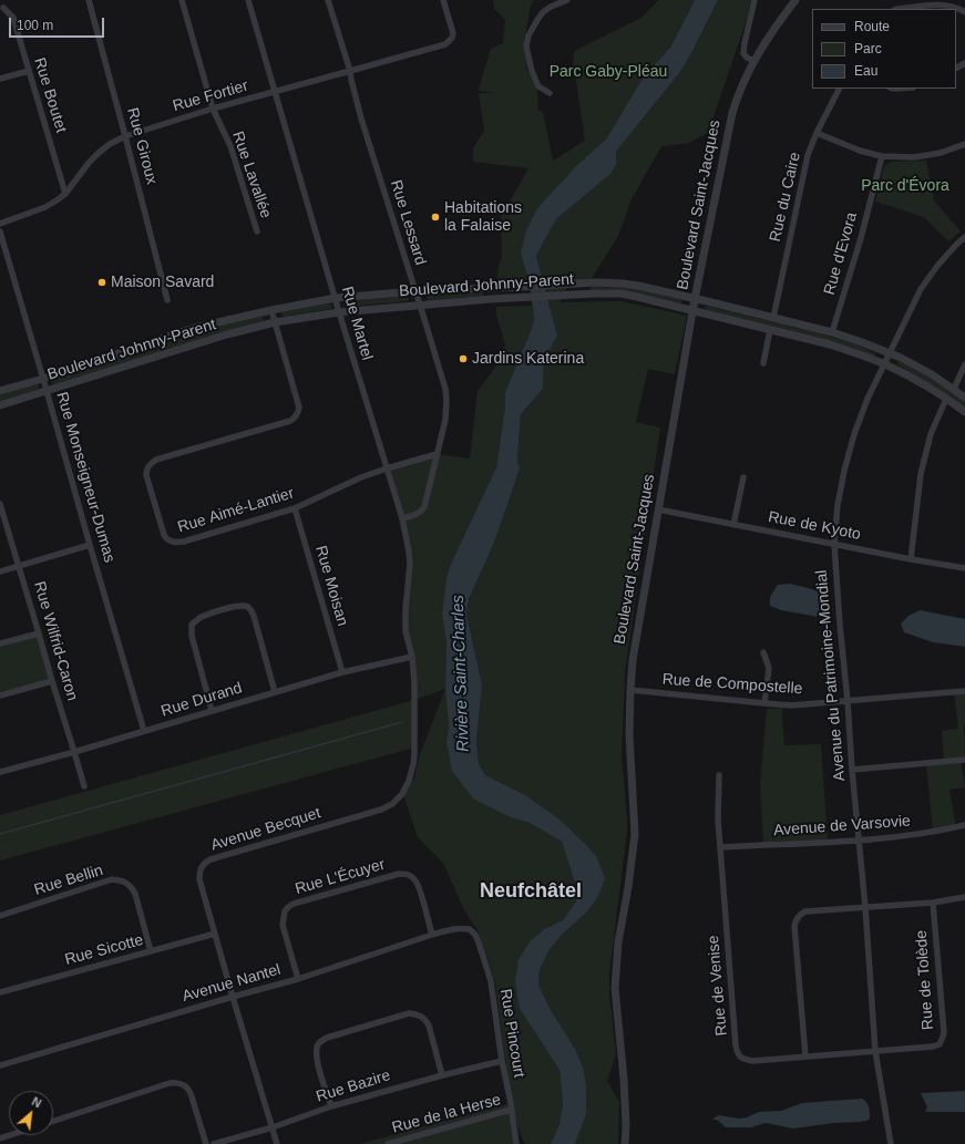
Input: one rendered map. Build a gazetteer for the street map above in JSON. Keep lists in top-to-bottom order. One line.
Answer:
{"streets":{"street":["Rue Boutet","Rue Fortier","Rue Giroux","Rue Lavallée","Rue du Caire","Boulevard Saint-Jacques","Rue Lessard","Rue d'Evora","Boulevard Johnny-Parent","Rue Martel","Rue Monseigneur-Dumas","Rue Aimé-Lantier","Rue de Kyoto","Rue Moisan","Rue Wilfrid-Caron","Avenue du Patrimoine-Mondial","Rue de Compostelle","Rue Durand","Avenue de Varsovie","Avenue Becquet","Rue L'Écuyer","Rue Bellin","Rue Sicotte","Rue de Tolède","Avenue Nantel","Rue de Venise","Rue Pincourt","Rue Bazire","Rue de la Herse"]},"crossings":[["Rue Boutet","Rue Fortier"],["Rue Fortier","Rue Giroux"],["Rue Fortier","Rue Lavallée"],["Rue Fortier","Rue Lessard"],["Rue Fortier","Rue Martel"],["Rue du Caire","Boulevard Johnny-Parent"],["Boulevard Saint-Jacques","Boulevard Johnny-Parent"],["Boulevard Saint-Jacques","Rue de Kyoto"],["Boulevard Saint-Jacques","Rue de Compostelle"],["Rue Lessard","Boulevard Johnny-Parent"],["Rue Lessard","Rue Martel"],["Rue Lessard","Rue Aimé-Lantier"],["Rue d'Evora","Boulevard Johnny-Parent"],["Boulevard Johnny-Parent","Rue Martel"],["Boulevard Johnny-Parent","Rue Monseigneur-Dumas"],["Boulevard Johnny-Parent","Rue Aimé-Lantier"],["Boulevard Johnny-Parent","Avenue du Patrimoine-Mondial"],["Rue Martel","Rue Aimé-Lantier"],["Rue Martel","Rue Durand"],["Rue Martel","Avenue Becquet"],["Rue Monseigneur-Dumas","Rue Durand"],["Rue Aimé-Lantier","Rue Moisan"],["Rue de Kyoto","Avenue du Patrimoine-Mondial"],["Rue Moisan","Rue Durand"],["Rue Wilfrid-Caron","Rue Durand"],["Avenue du Patrimoine-Mondial","Rue de Compostelle"],["Avenue du Patrimoine-Mondial","Avenue de Varsovie"],["Avenue du Patrimoine-Mondial","Rue de Tolède"],["Avenue du Patrimoine-Mondial","Rue de Venise"],["Rue Durand","Avenue Becquet"],["Avenue de Varsovie","Rue de Venise"],["Avenue Becquet","Rue Sicotte"],["Avenue Becquet","Avenue Nantel"],["Avenue Becquet","Rue Bazire"],["Rue L'Écuyer","Avenue Nantel"],["Rue Bellin","Rue Sicotte"],["Rue de Tolède","Rue de Venise"],["Avenue Nantel","Rue Pincourt"],["Rue Pincourt","Rue Bazire"],["Rue Pincourt","Rue de la Herse"]],"districts":["Neufchâtel"],"water":["Rivière Saint-Charles"],"parks":["Parc Gaby-Pléau","Parc d'Évora"],"places":["Habitations la Falaise","Maison Savard","Jardins Katerina"],"legend":["Route","Parc","Eau"],"scale_bar":"100 m","north":"top right"}
